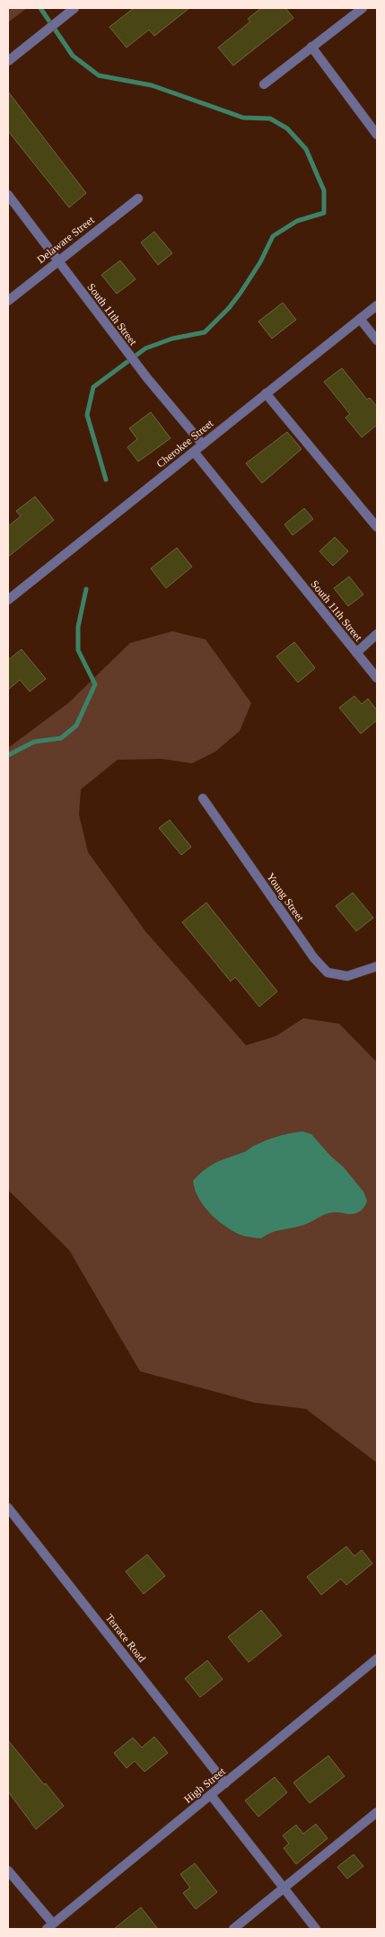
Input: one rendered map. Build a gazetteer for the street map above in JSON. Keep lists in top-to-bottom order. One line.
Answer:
{"streets":{"street":["Delaware Street","South 11th Street","Cherokee Street","Young Street","Terrace Road","High Street"]},"crossings":[["Delaware Street","South 11th Street"],["South 11th Street","Cherokee Street"],["Terrace Road","High Street"]]}
